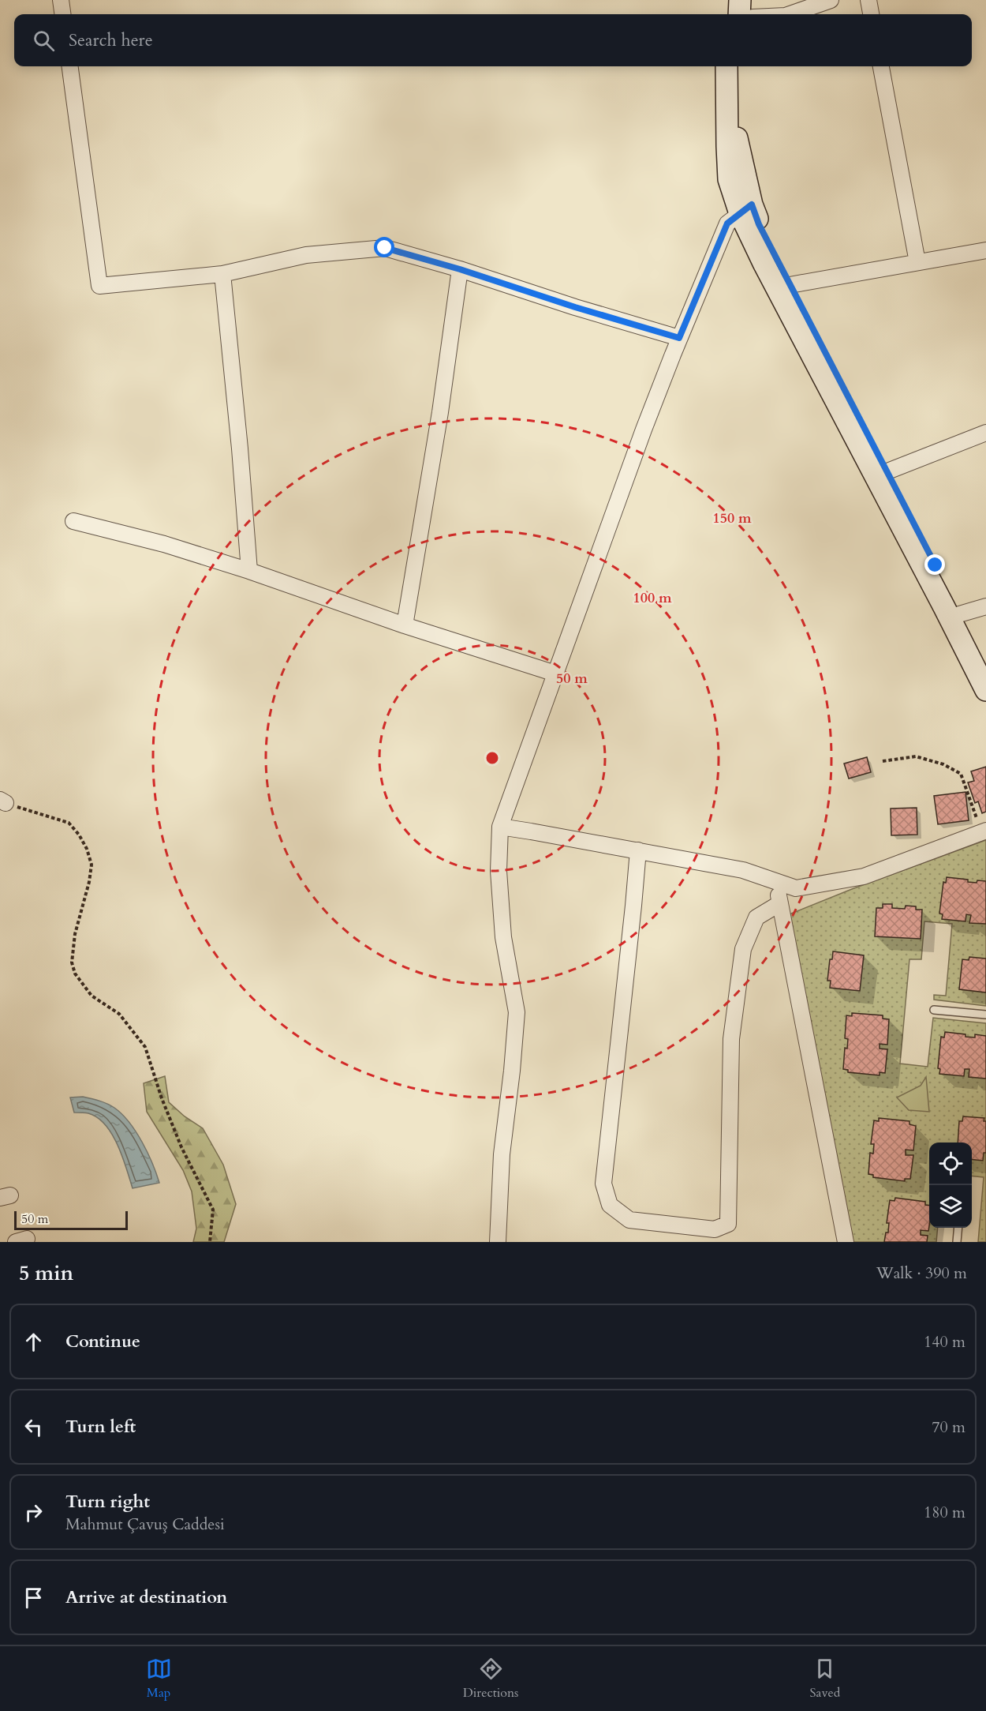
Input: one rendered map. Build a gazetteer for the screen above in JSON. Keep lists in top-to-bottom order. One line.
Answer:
{"scale_bar":"50 m","page":{"search":"Search here","scale":"50 m","heading":["5 min","Walk · 390 m"],"list":[["Continue","140 m"],["Turn left","70 m"],["Turn right","Mahmut Çavuş Caddesi","180 m"],"Arrive at destination"],"nav":["Map","Directions","Saved"]},"rings":["150 m","100 m","50 m"]}
